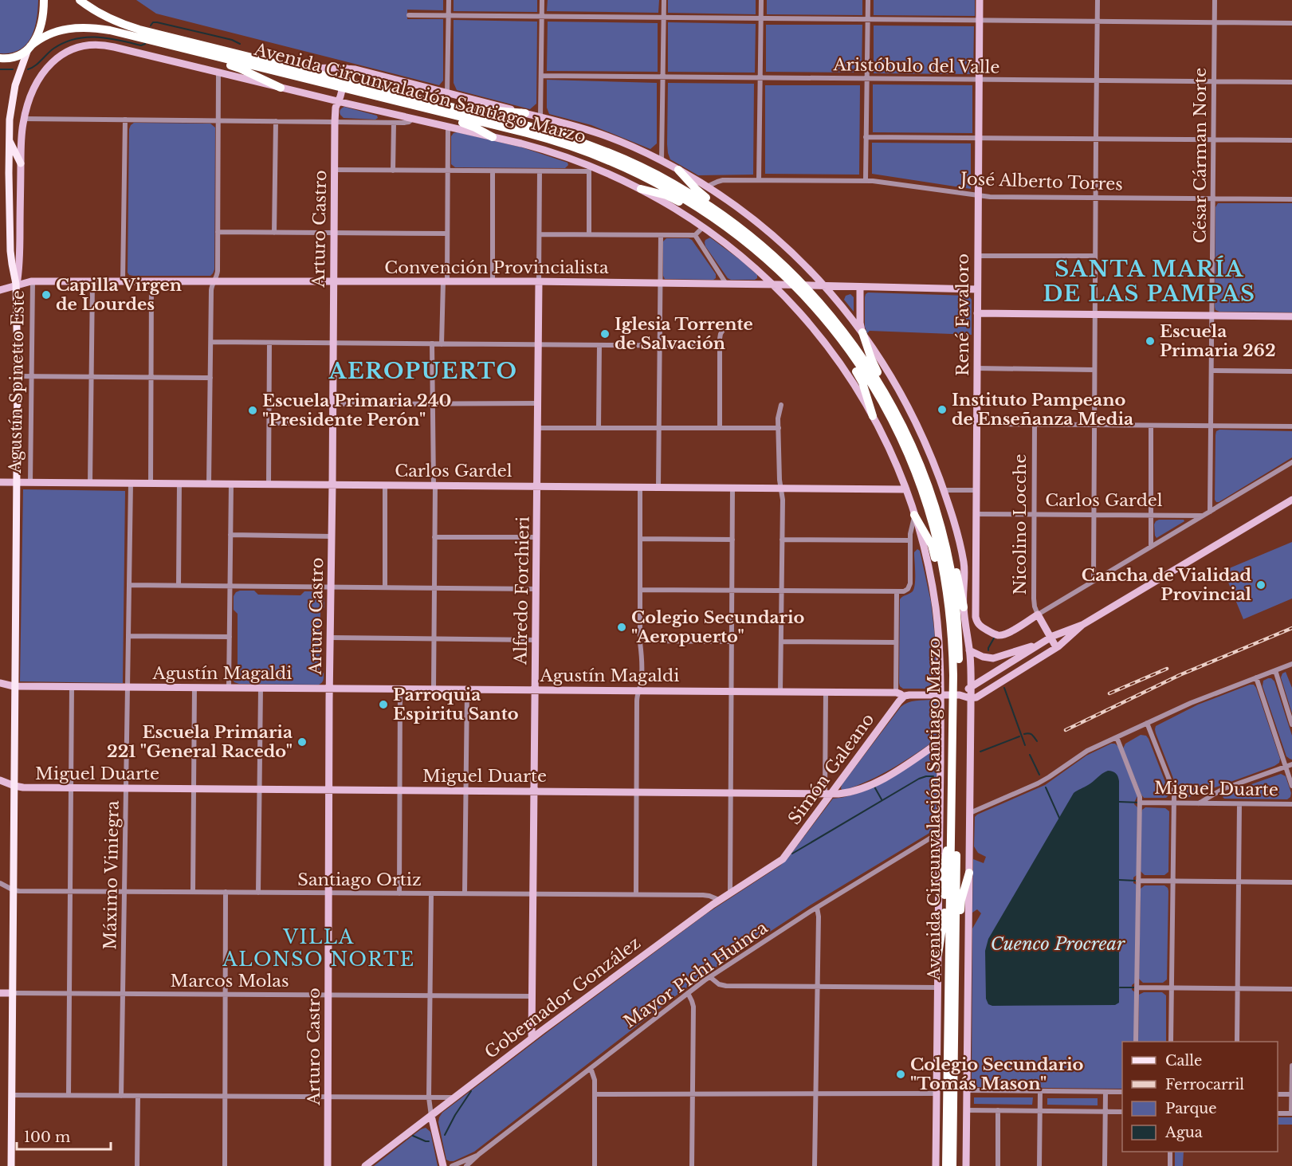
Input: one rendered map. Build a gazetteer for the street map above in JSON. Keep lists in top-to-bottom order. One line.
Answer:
{"streets":{"highway":["Avenida Circunvalación Santiago Marzo"],"street":["Aristóbulo del Valle","César Cárman Norte","José Alberto Torres","Arturo Castro","Convención Provincialista","René Favaloro","Agustín Spinetto Este","Carlos Gardel","Nicolino Locche","Alfredo Forchieri","Agustín Magaldi","Simón Galeano","Miguel Duarte","Máximo Viniegra","Santiago Ortiz","Mayor Pichi Huinca","Marcos Molas","Gobernador González"]},"crossings":[["Aristóbulo del Valle","César Cárman Norte"],["Aristóbulo del Valle","René Favaloro"],["Avenida Circunvalación Santiago Marzo","Arturo Castro"],["Avenida Circunvalación Santiago Marzo","Convención Provincialista"],["César Cárman Norte","José Alberto Torres"],["José Alberto Torres","René Favaloro"],["Arturo Castro","Convención Provincialista"],["Arturo Castro","Agustín Spinetto Este"],["Arturo Castro","Carlos Gardel"],["Arturo Castro","Agustín Magaldi"],["Arturo Castro","Miguel Duarte"],["Arturo Castro","Santiago Ortiz"],["Arturo Castro","Marcos Molas"],["Convención Provincialista","René Favaloro"],["Convención Provincialista","Agustín Spinetto Este"],["Convención Provincialista","Alfredo Forchieri"],["René Favaloro","Carlos Gardel"],["René Favaloro","Nicolino Locche"],["Agustín Spinetto Este","Carlos Gardel"],["Agustín Spinetto Este","Miguel Duarte"],["Agustín Spinetto Este","Mayor Pichi Huinca"],["Carlos Gardel","Nicolino Locche"],["Carlos Gardel","Alfredo Forchieri"],["Carlos Gardel","Máximo Viniegra"],["Alfredo Forchieri","Agustín Magaldi"],["Alfredo Forchieri","Miguel Duarte"],["Alfredo Forchieri","Santiago Ortiz"],["Alfredo Forchieri","Marcos Molas"],["Alfredo Forchieri","Gobernador González"],["Agustín Magaldi","Simón Galeano"],["Agustín Magaldi","Máximo Viniegra"],["Simón Galeano","Miguel Duarte"],["Simón Galeano","Gobernador González"],["Miguel Duarte","Máximo Viniegra"],["Máximo Viniegra","Santiago Ortiz"],["Máximo Viniegra","Marcos Molas"],["Santiago Ortiz","Gobernador González"]],"districts":["SANTA MARÍA DE LAS PAMPAS","AEROPUERTO","VILLA ALONSO NORTE"],"water":["Cuenco Procrear"],"places":["Capilla Virgen de Lourdes","Iglesia Torrente de Salvación","Escuela Primaria 262","Instituto Pampeano de Enseñanza Media","Escuela Primaria 240 \"Presidente Perón\"","Cancha de Vialidad Provincial","Colegio Secundario \"Aeropuerto\"","Parroquia Espiritu Santo","Escuela Primaria 221 \"General Racedo\"","Colegio Secundario \"Tomás Mason\""],"legend":["Calle","Ferrocarril","Parque","Agua"],"scale_bar":"100 m"}
